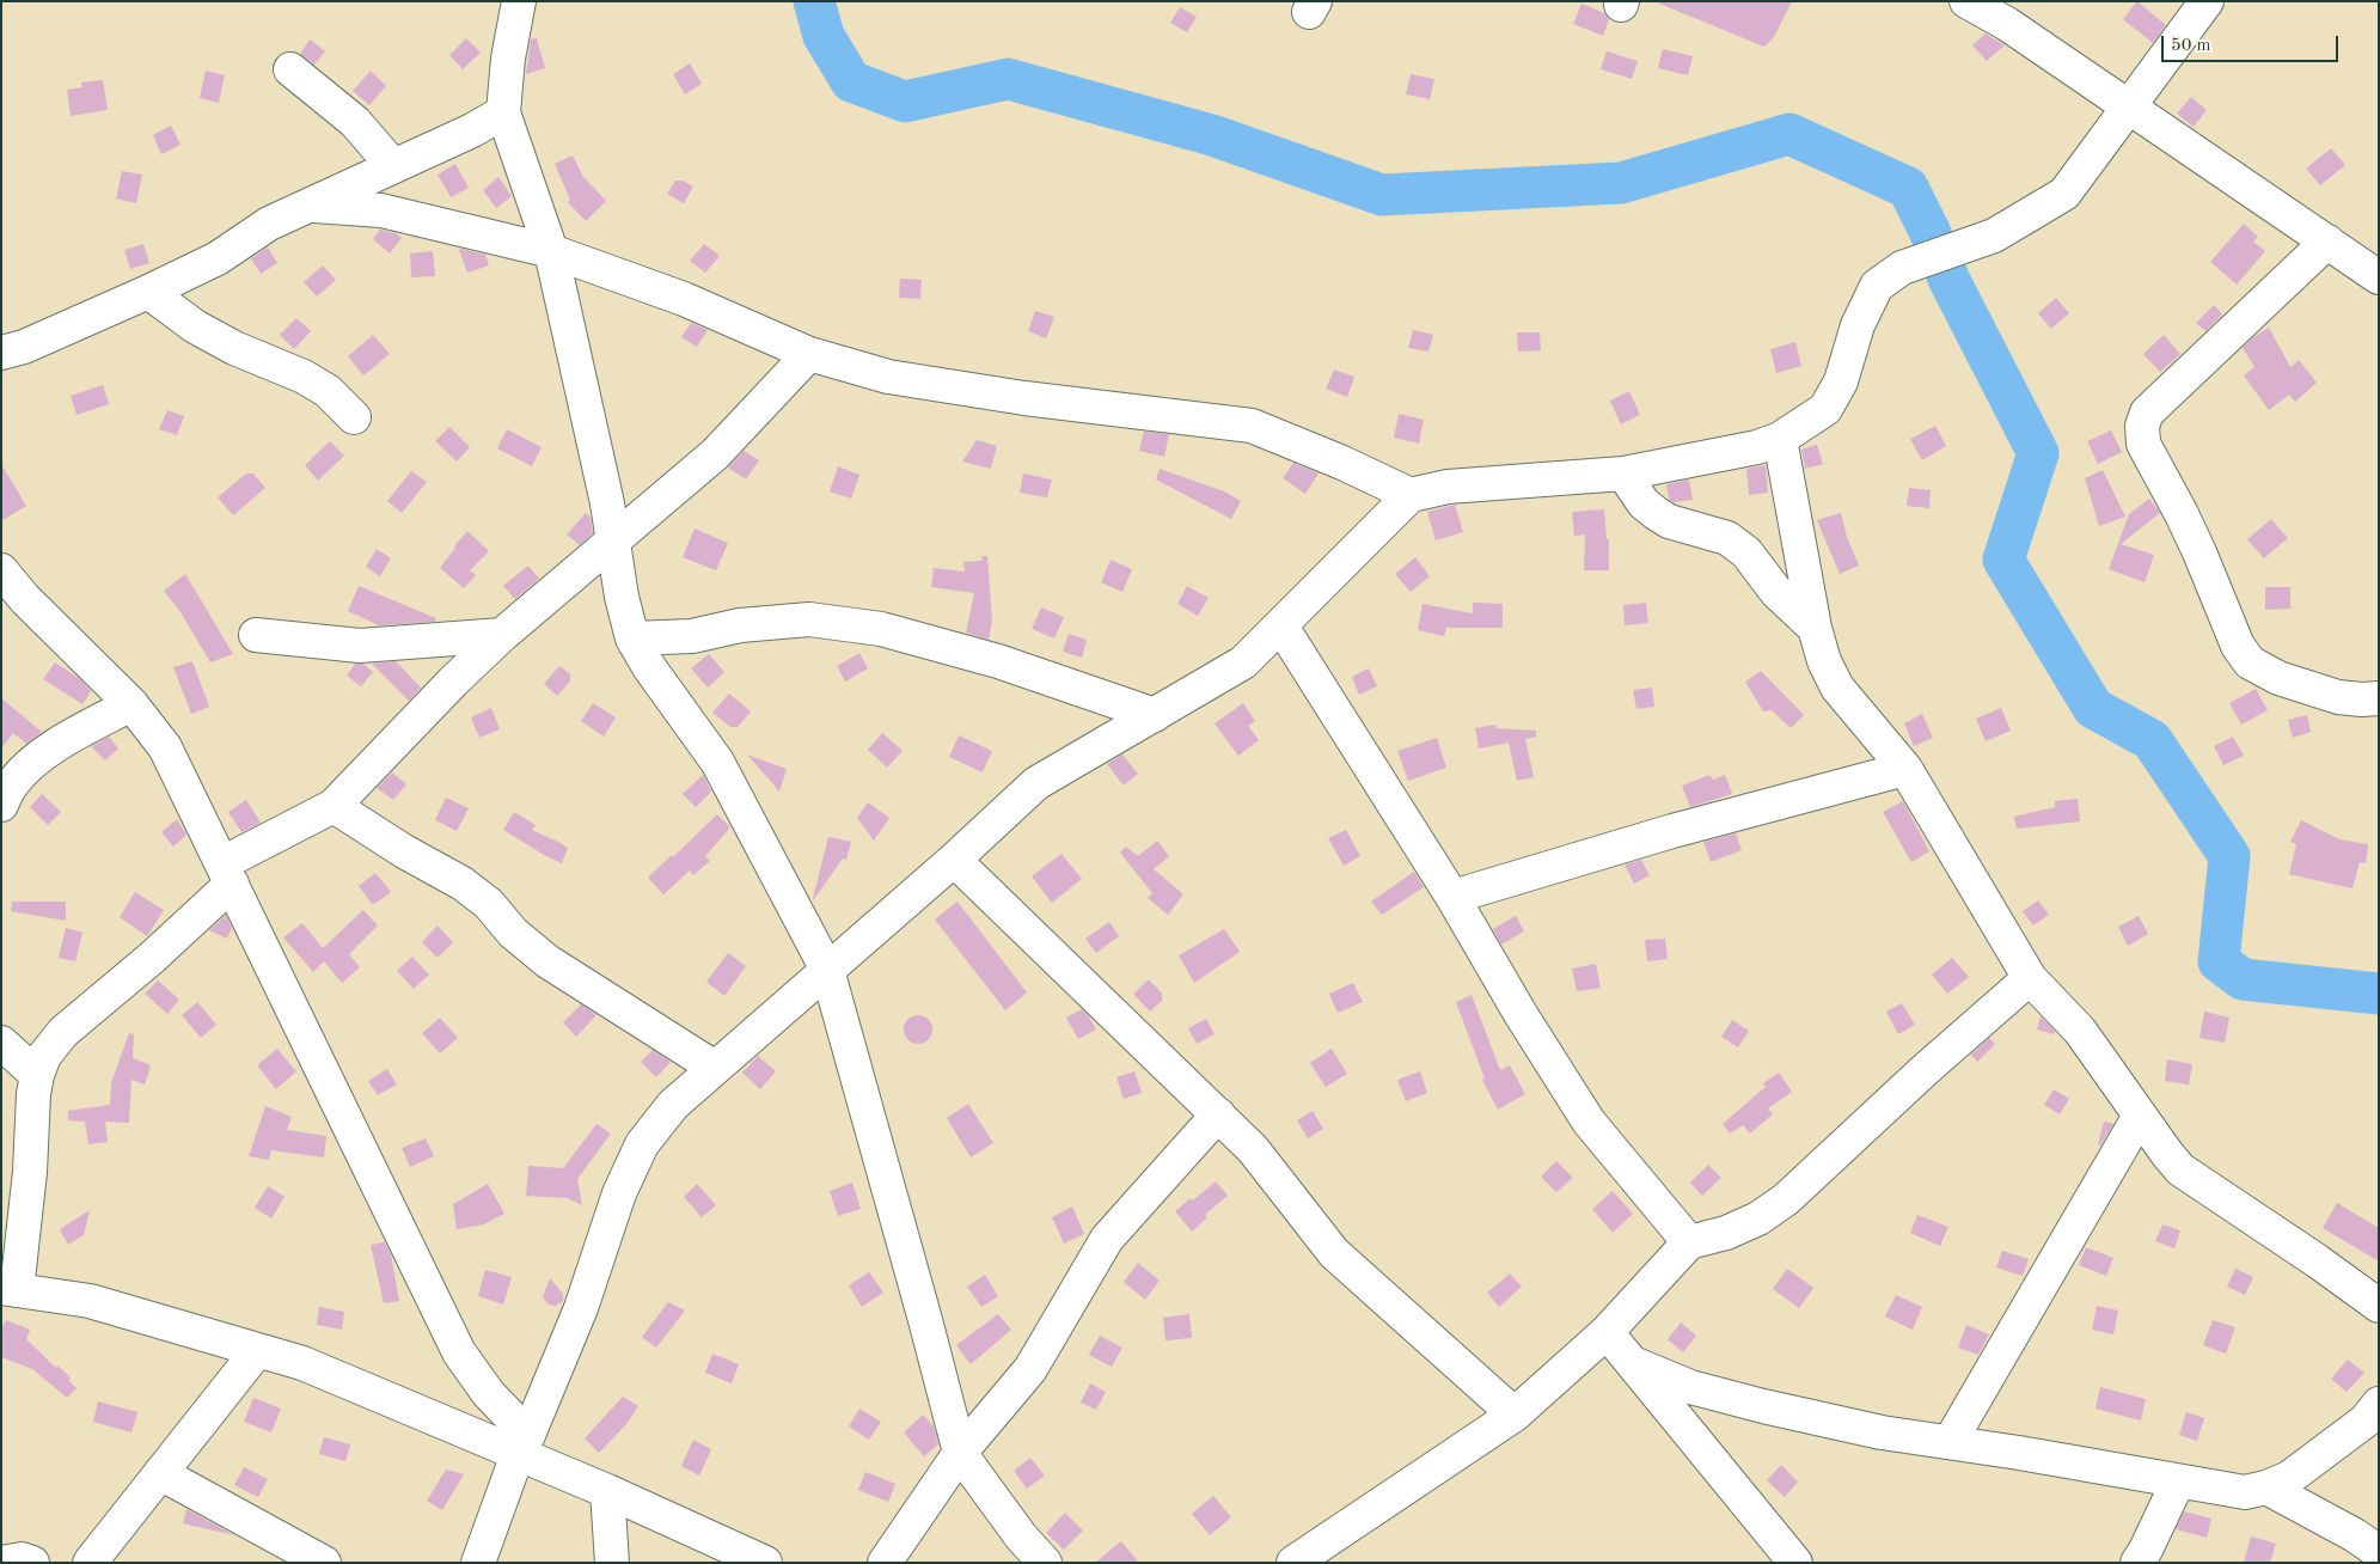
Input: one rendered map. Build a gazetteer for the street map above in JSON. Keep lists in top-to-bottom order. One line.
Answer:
{"scale_bar":"50 m"}
